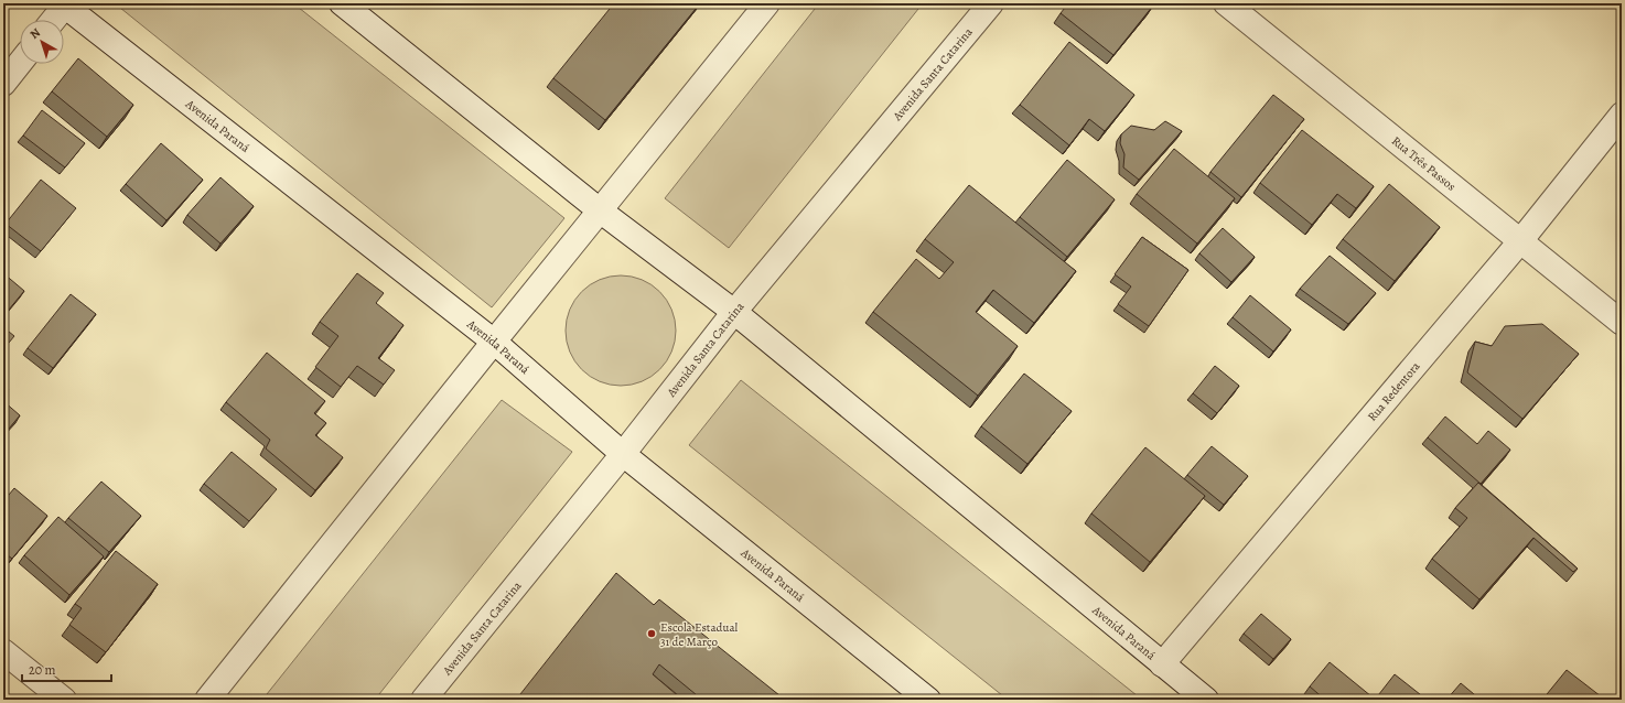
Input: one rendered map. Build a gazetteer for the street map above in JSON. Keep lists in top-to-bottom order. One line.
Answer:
{"streets":{"street":["Avenida Santa Catarina","Avenida Paraná","Rua Três Passos","Rua Redentora"]},"crossings":[["Avenida Santa Catarina","Avenida Paraná"],["Avenida Paraná","Rua Redentora"],["Rua Três Passos","Rua Redentora"]],"places":["Escola Estadual 31 de Março"],"scale_bar":"20 m","north":"top left"}
